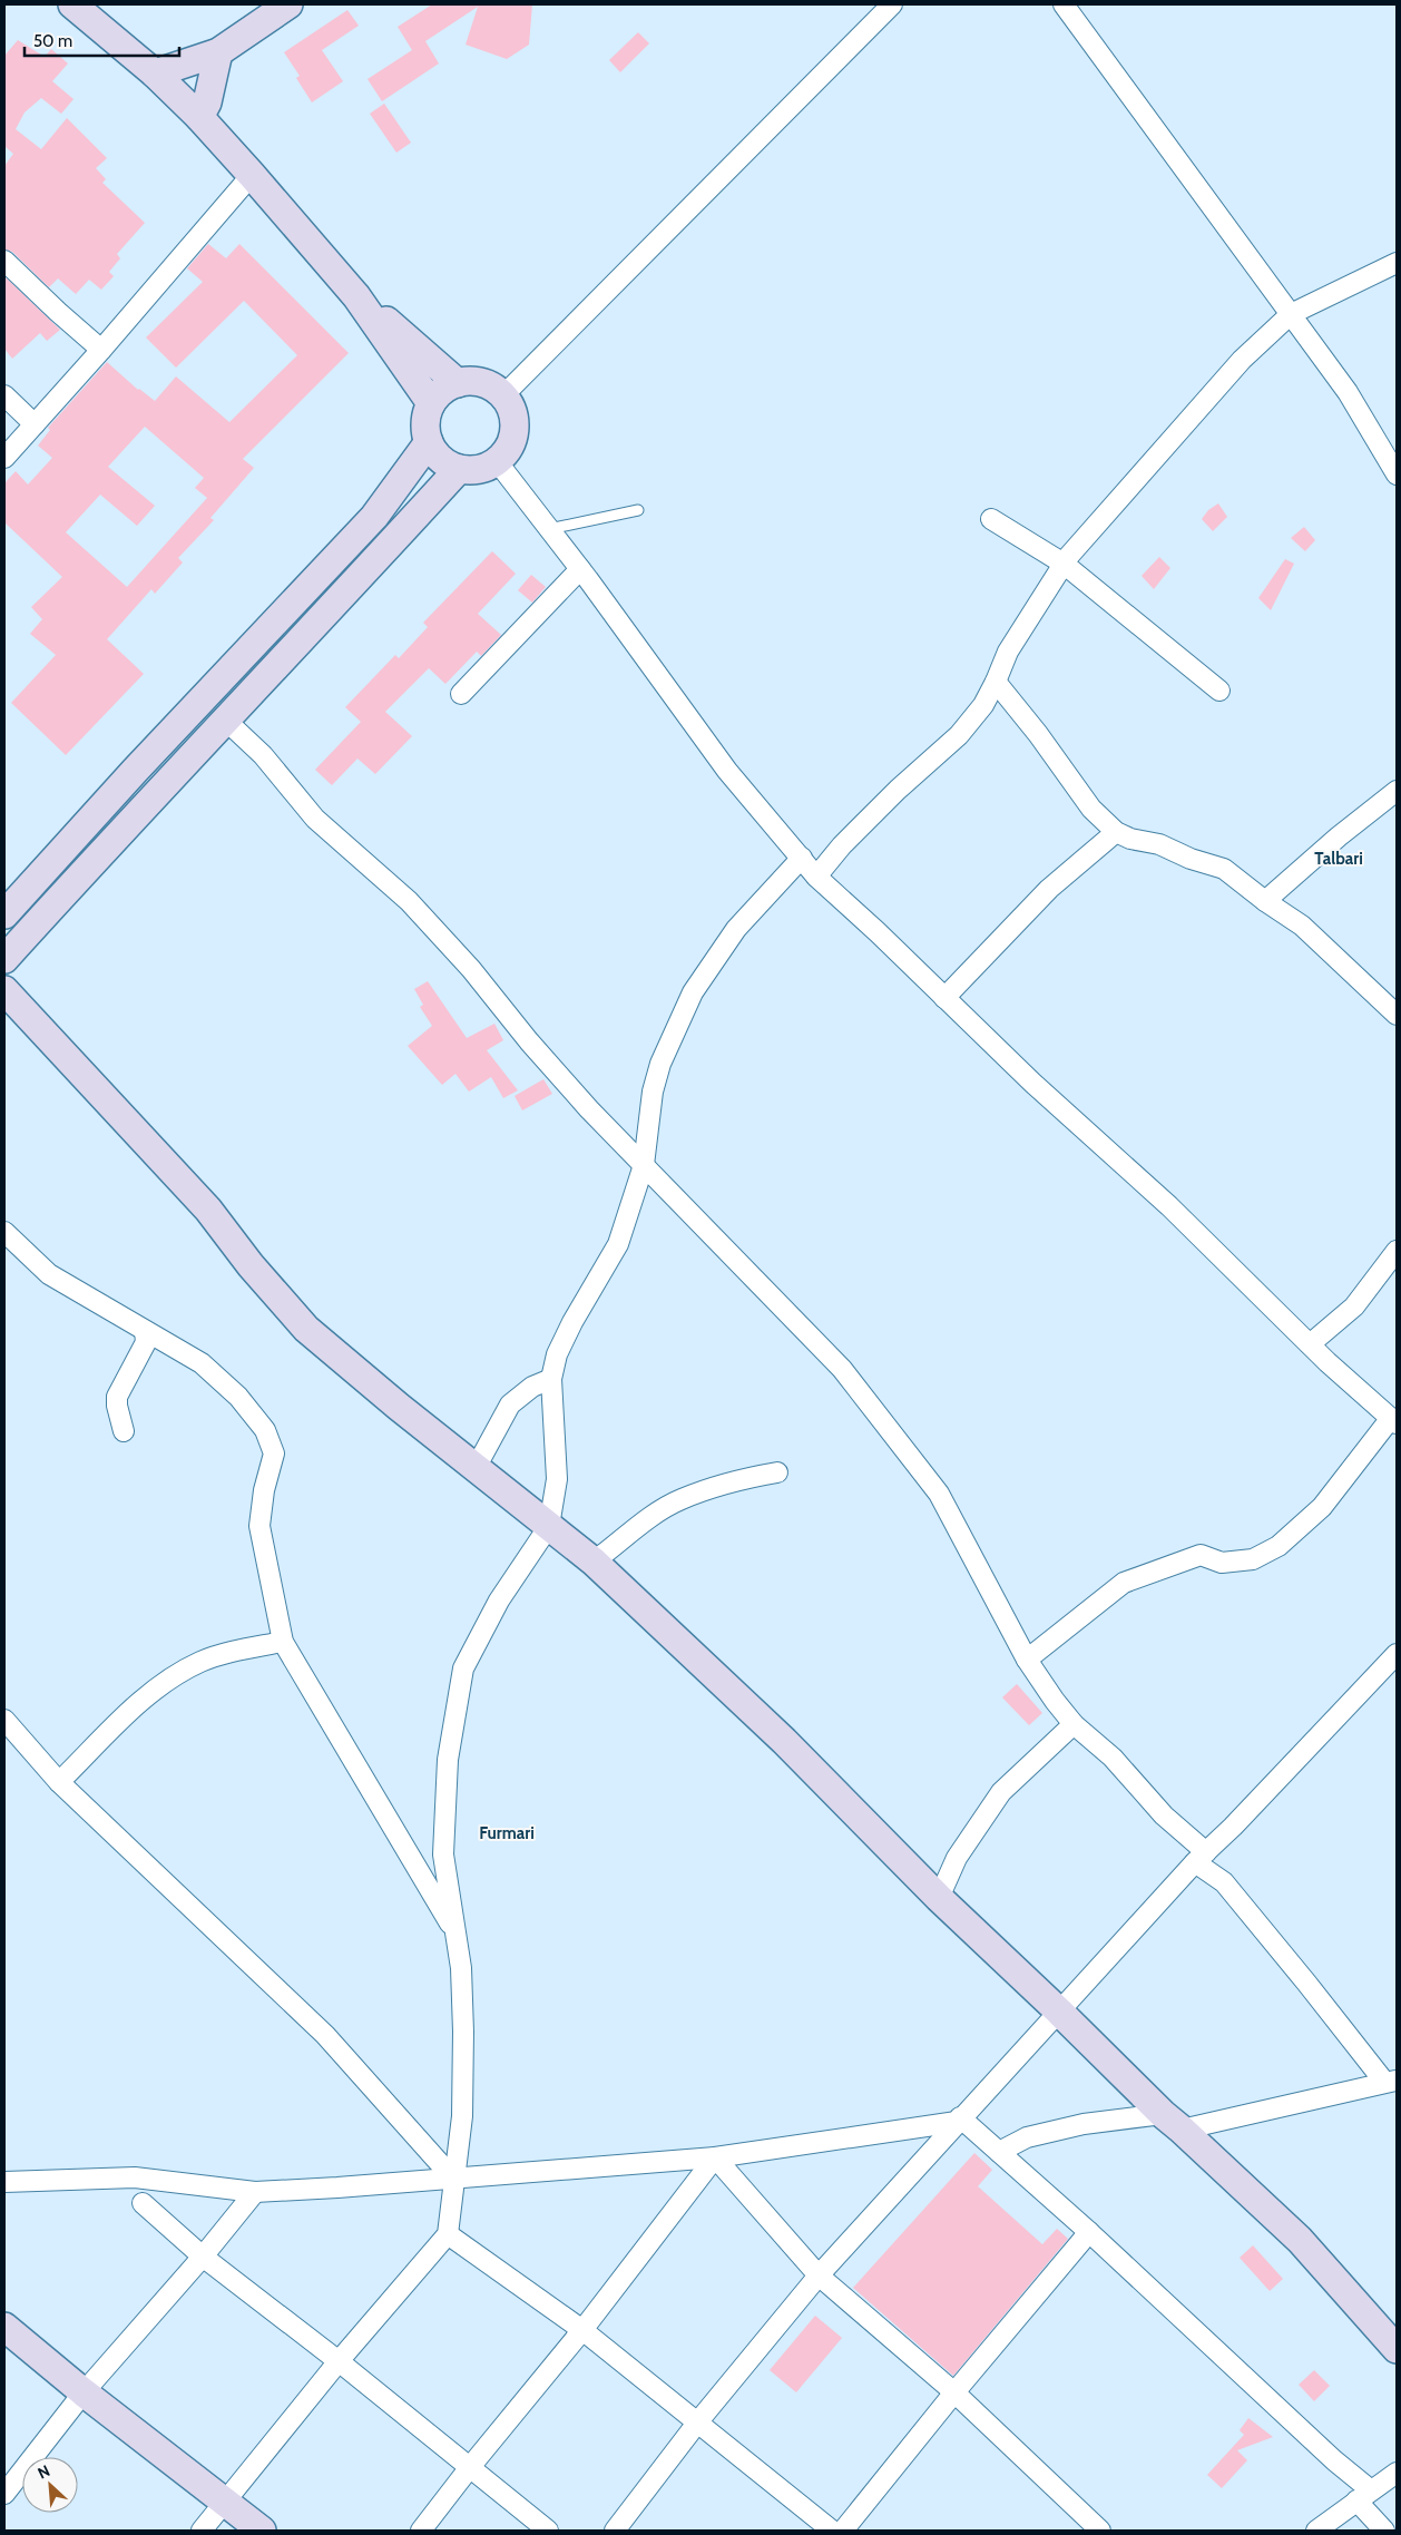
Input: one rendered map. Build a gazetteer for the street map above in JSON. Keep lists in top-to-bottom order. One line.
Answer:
{"districts":["Talbari","Furmari"],"scale_bar":"50 m","north":"top left"}
